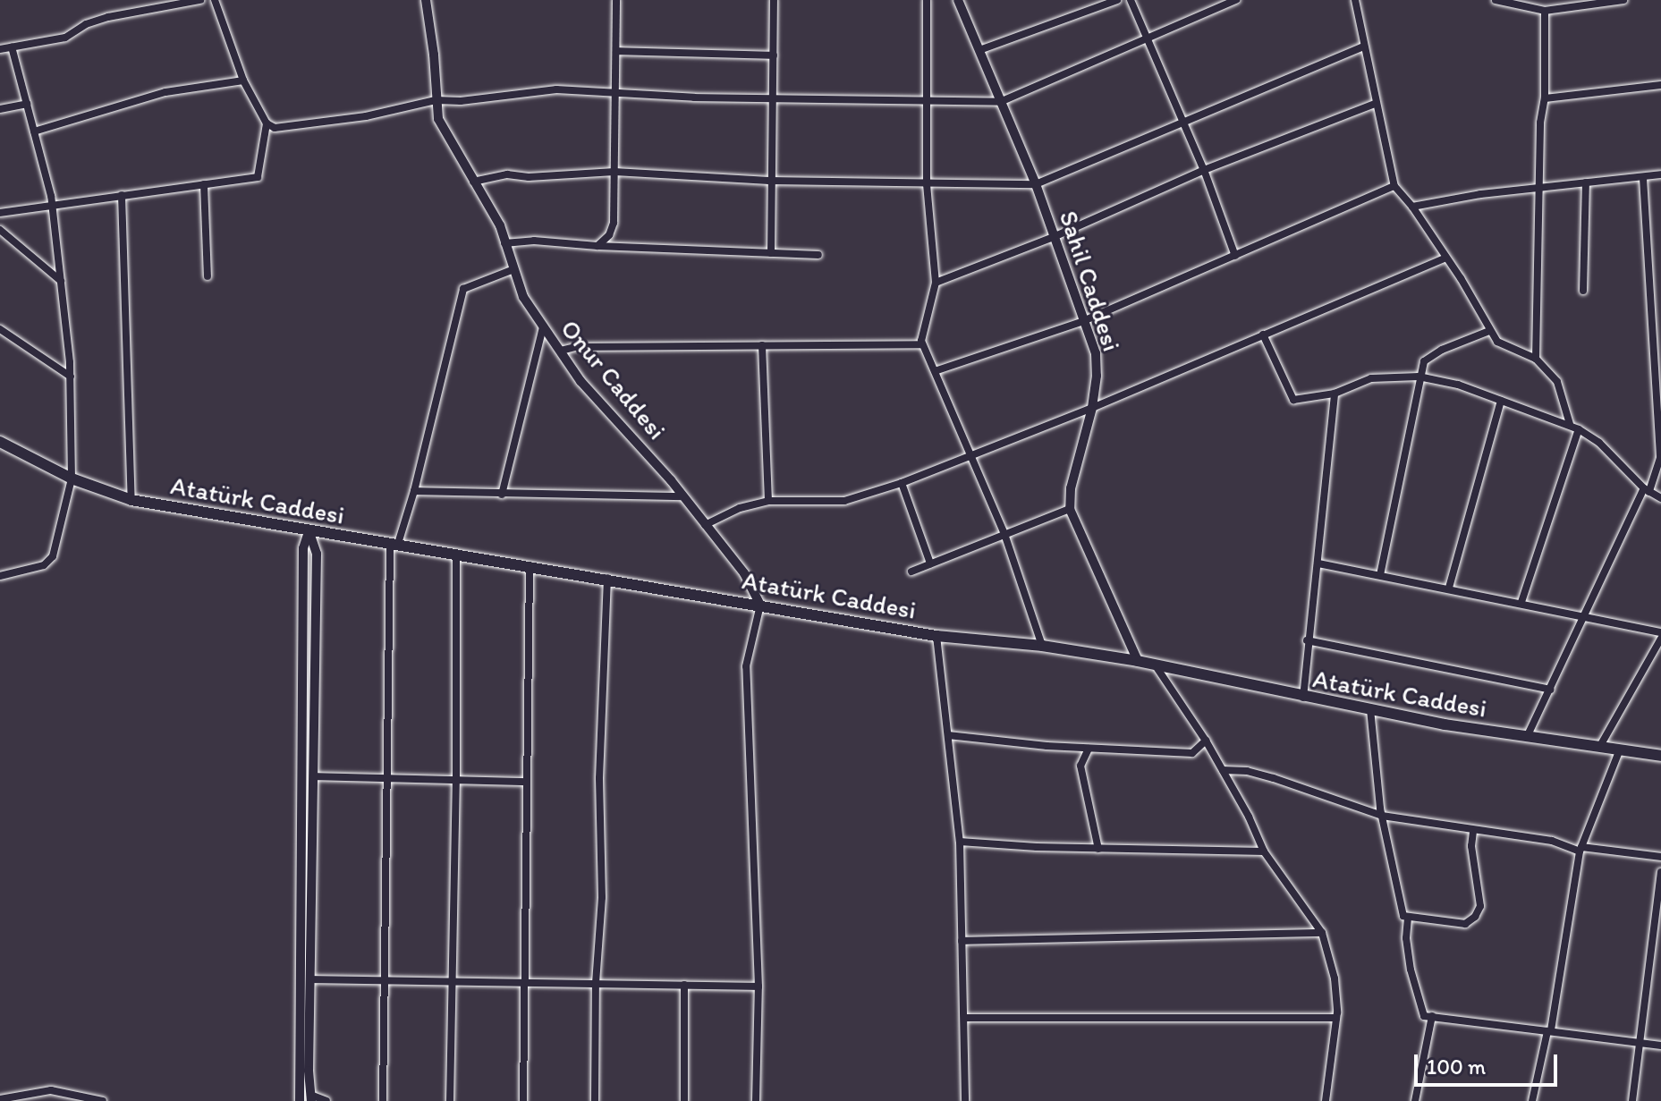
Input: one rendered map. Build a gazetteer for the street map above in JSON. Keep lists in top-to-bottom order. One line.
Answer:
{"streets":{"main road":["Atatürk Caddesi"],"street":["Sahil Caddesi","Onur Caddesi"]},"crossings":[["Onur Caddesi","Atatürk Caddesi"]],"scale_bar":"100 m"}
